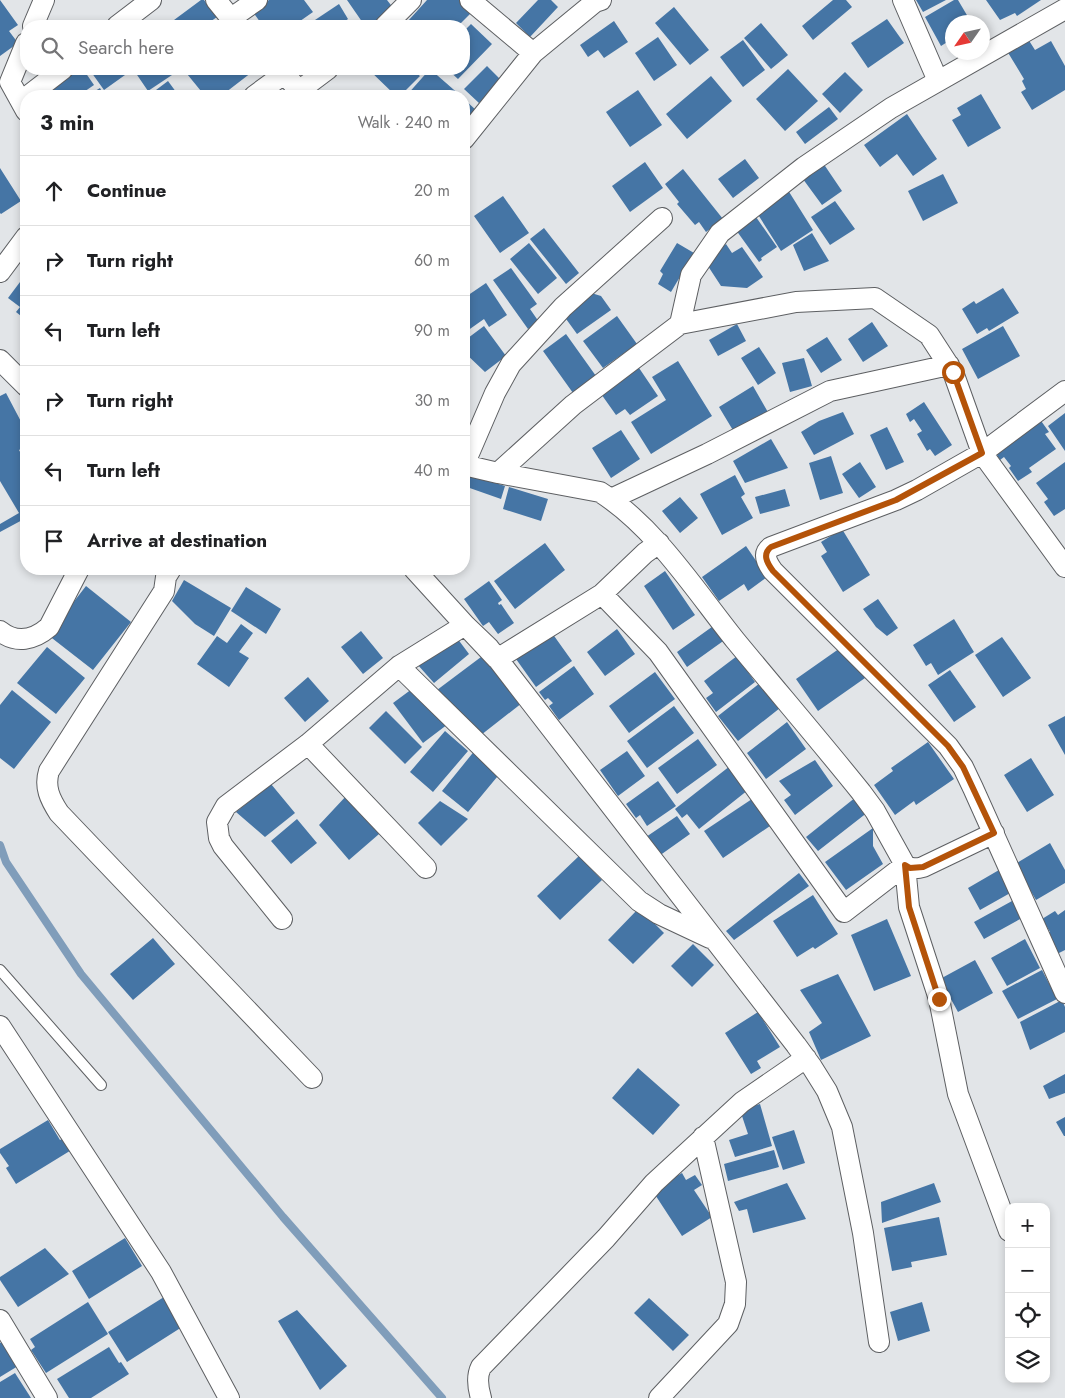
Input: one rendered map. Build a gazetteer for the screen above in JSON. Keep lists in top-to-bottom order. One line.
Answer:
{"north":"bottom left","page":{"search":"Search here","heading":["3 min","Walk · 240 m"],"list":[["Continue","20 m"],["Turn right","60 m"],["Turn left","90 m"],["Turn right","30 m"],["Turn left","40 m"],"Arrive at destination"],"map_buttons":["+","−"]}}
